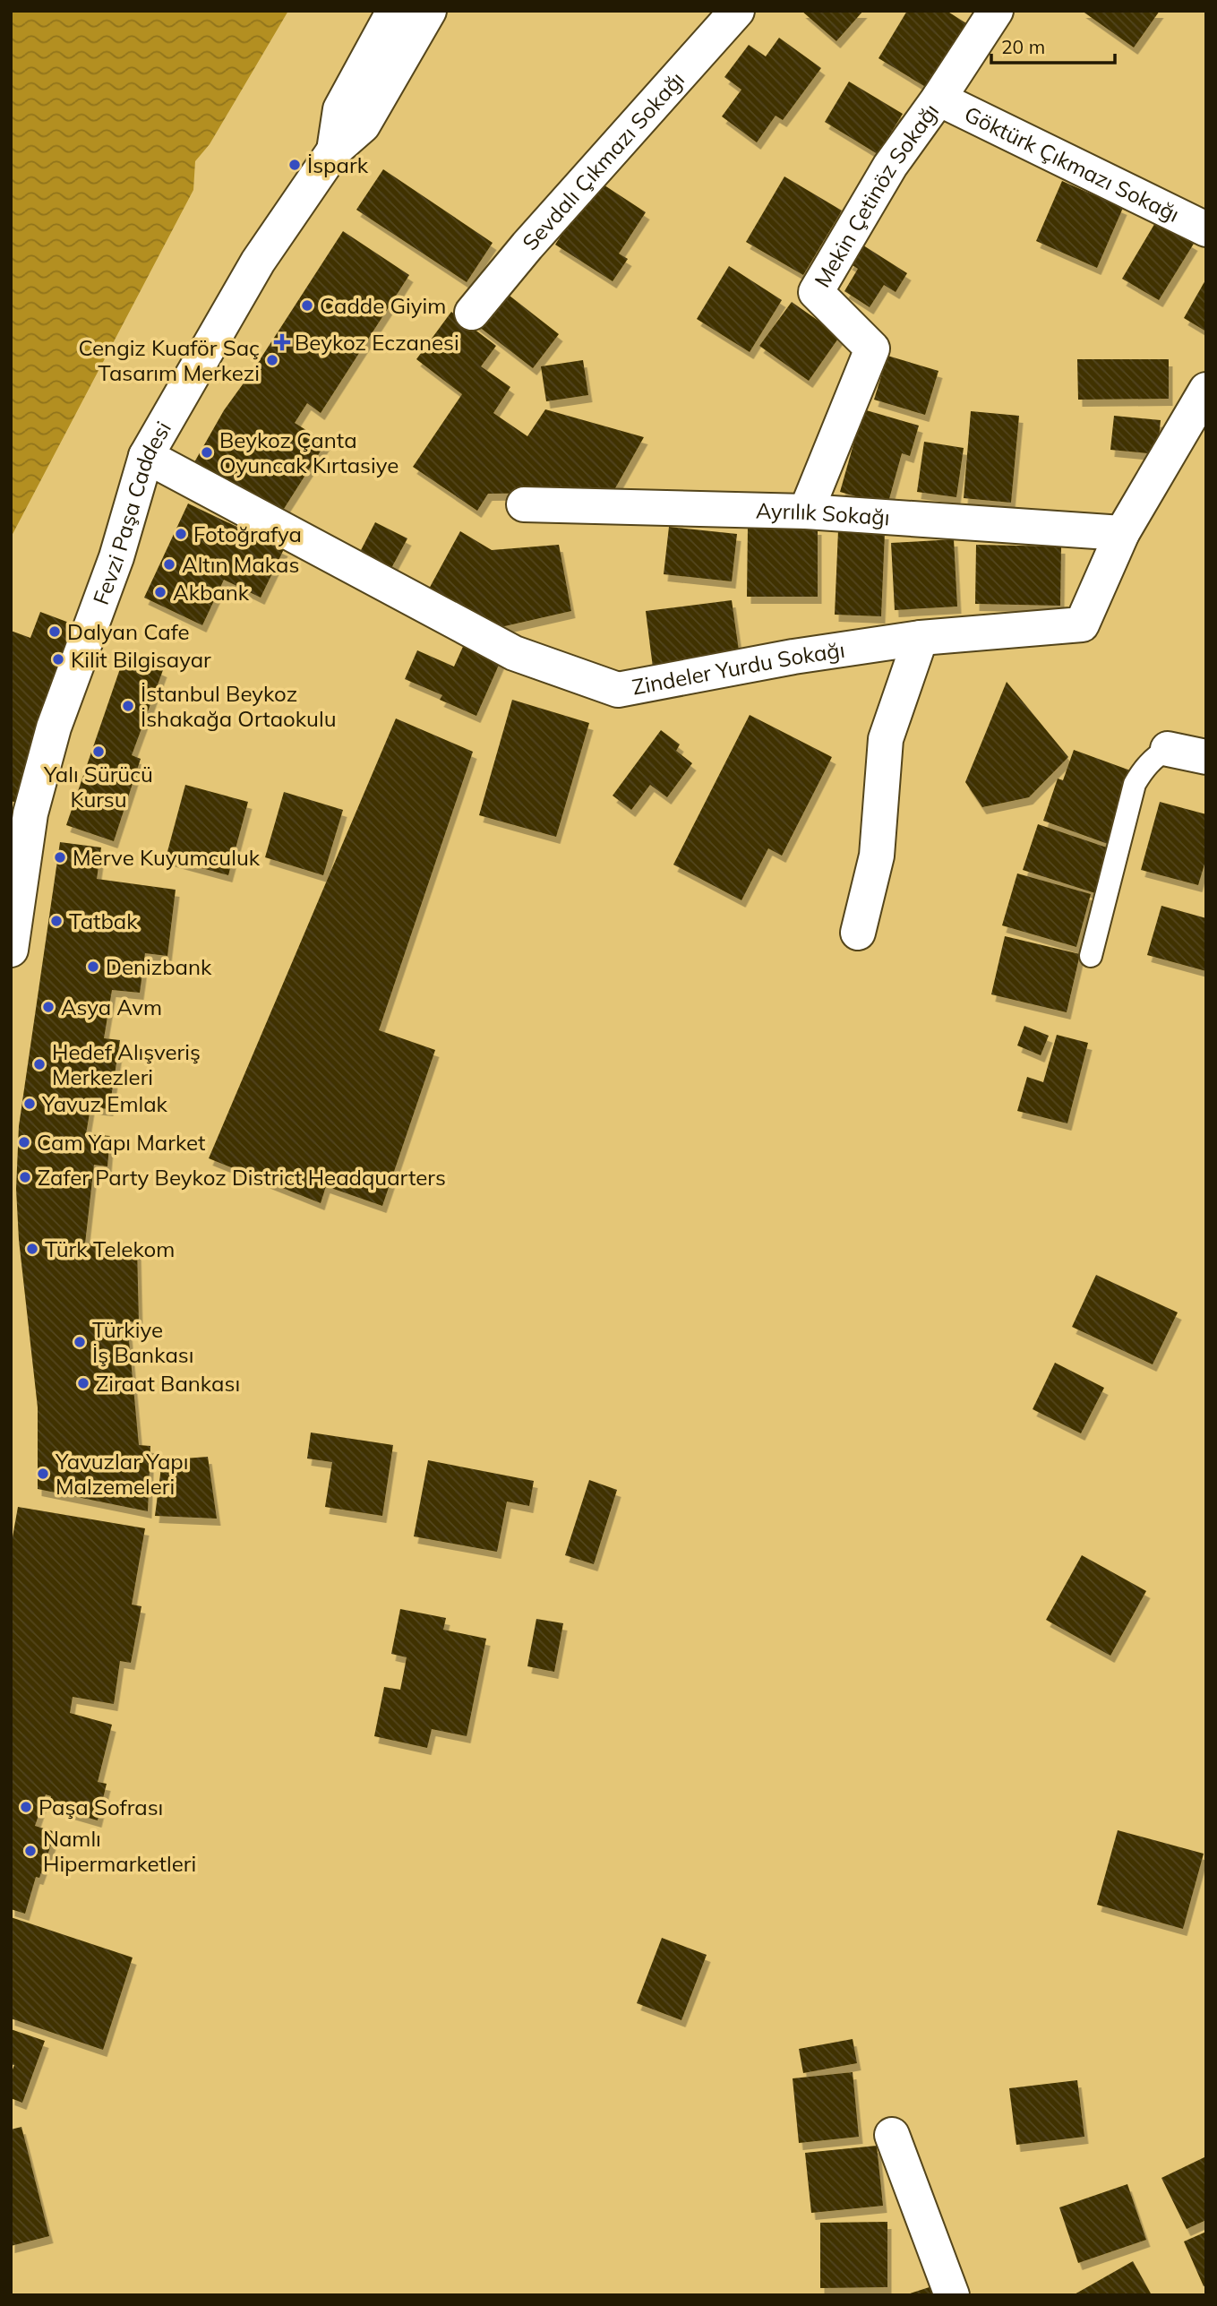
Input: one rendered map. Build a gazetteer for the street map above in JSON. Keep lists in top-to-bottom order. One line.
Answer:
{"streets":{"street":["Sevdalı Çıkmazı Sokağı","Göktürk Çıkmazı Sokağı","Mekin Çetinöz Sokağı","Fevzi Paşa Caddesi","Ayrılık Sokağı","Zindeler Yurdu Sokağı"]},"crossings":[["Göktürk Çıkmazı Sokağı","Mekin Çetinöz Sokağı"],["Mekin Çetinöz Sokağı","Ayrılık Sokağı"],["Fevzi Paşa Caddesi","Zindeler Yurdu Sokağı"],["Ayrılık Sokağı","Zindeler Yurdu Sokağı"]],"places":{"other":["İspark","Cadde Giyim","Cengiz Kuaför Saç Tasarım Merkezi","Beykoz Çanta Oyuncak Kırtasiye","Fotoğrafya","Altın Makas","Akbank","Dalyan Cafe","Kilit Bilgisayar","İstanbul Beykoz İshakağa Ortaokulu","Yalı Sürücü Kursu","Merve Kuyumculuk","Tatbak","Denizbank","Asya Avm","Hedef Alışveriş Merkezleri","Yavuz Emlak","Cam Yapı Market","Zafer Party Beykoz District Headquarters","Türk Telekom","Türkiye İş Bankası","Ziraat Bankası","Yavuzlar Yapı Malzemeleri","Paşa Sofrası","Namlı Hipermarketleri"],"health":["Beykoz Eczanesi"]},"scale_bar":"20 m"}
